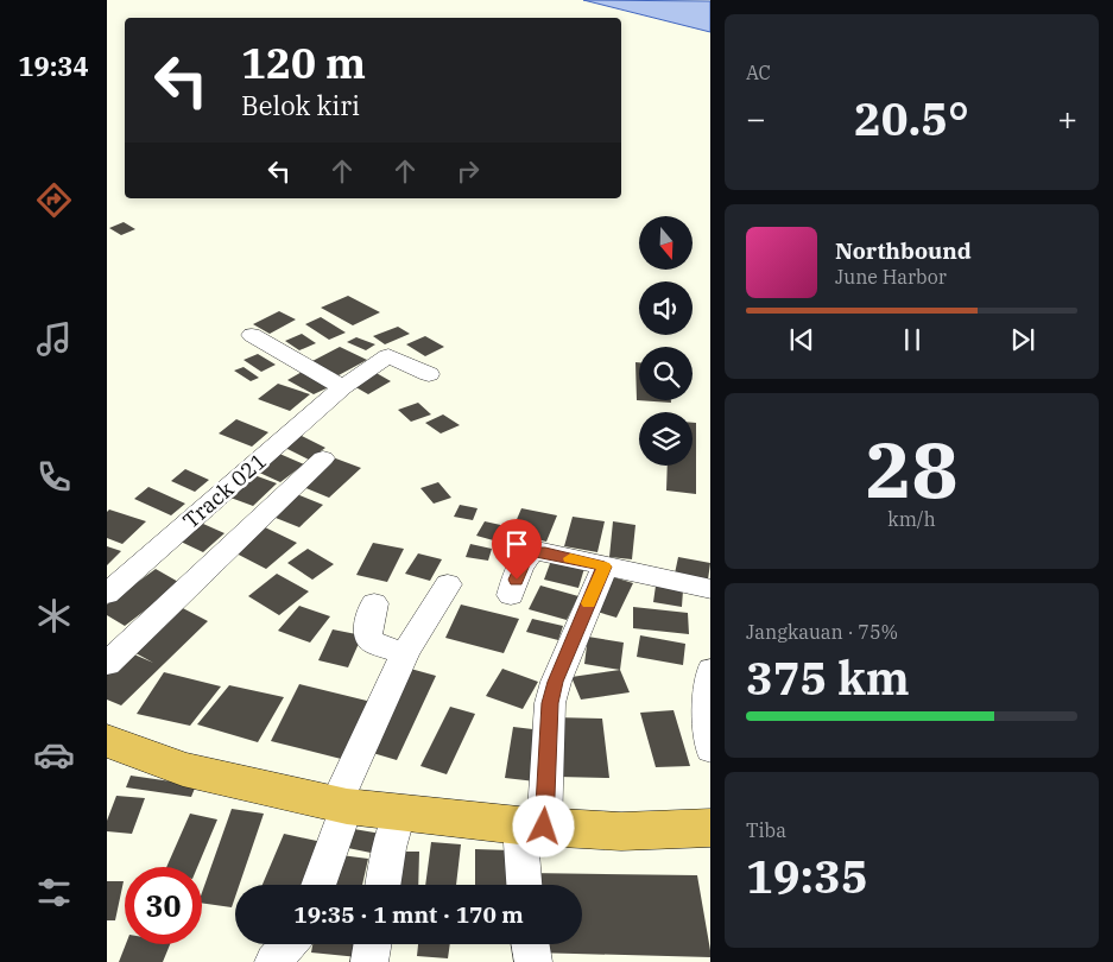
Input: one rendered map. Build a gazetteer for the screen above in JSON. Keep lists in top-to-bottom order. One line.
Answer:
{"streets":{"street":["Track 021"]},"north":"bottom","page":{"tabs":"19:34","tile":["AC",["28","km/h"],["Jangkauan · 75%","375 km"],["Tiba","19:35"]],"turn":["120 m","Belok kiri"],"heat":["−","20.5°","+"],"song":["Northbound","June Harbor"],"limit":"30","trip":"19:35 · 1 mnt · 170 m"}}
